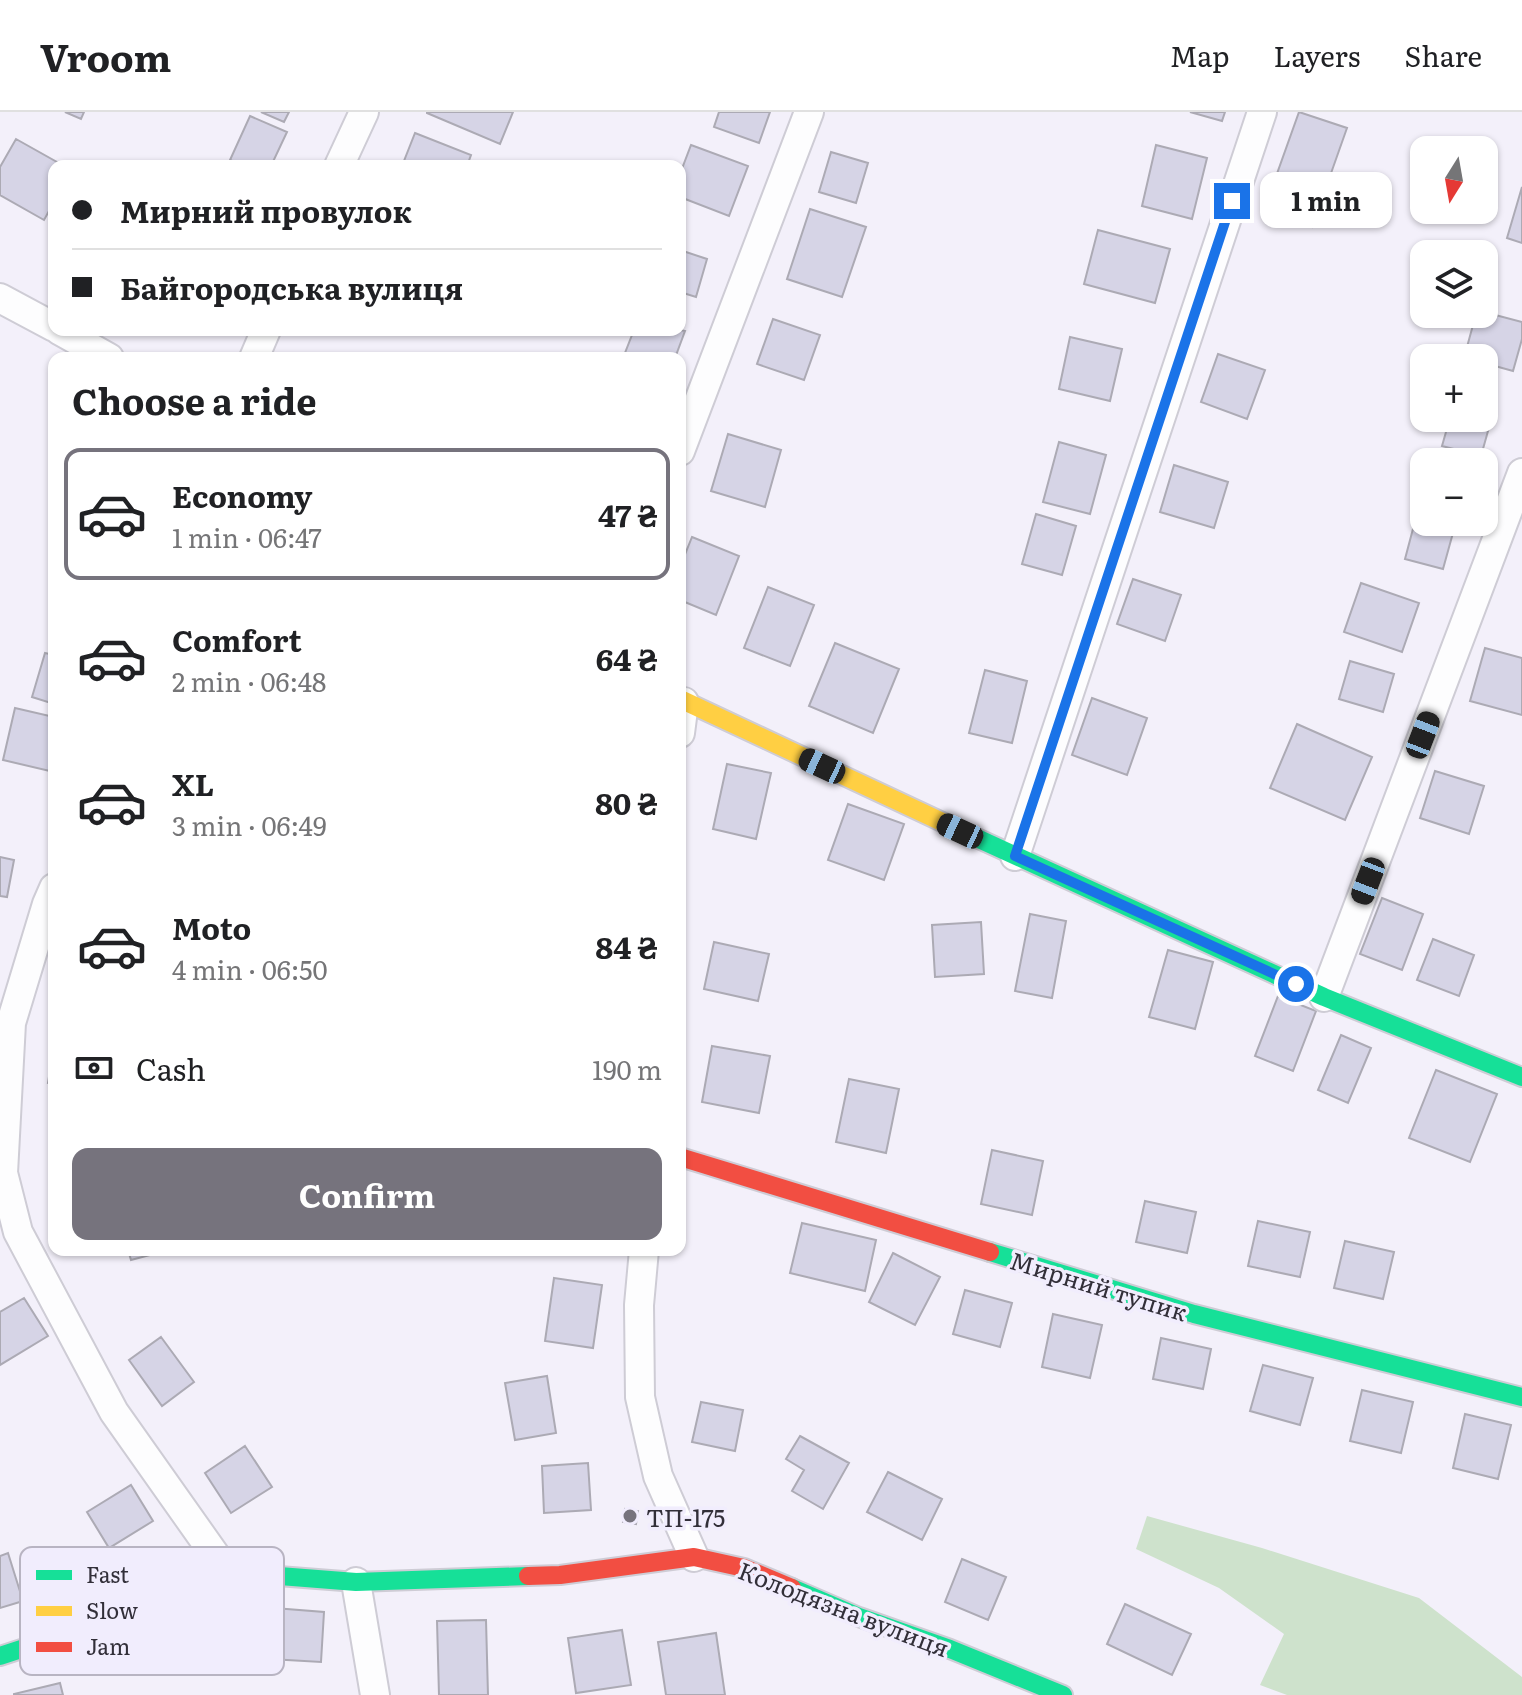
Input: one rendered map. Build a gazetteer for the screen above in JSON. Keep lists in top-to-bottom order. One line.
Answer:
{"streets":{"street":["Мирний тупик","Колодязна вулиця"]},"places":["ТП-175"],"legend":["Fast","Slow","Jam"],"north":"bottom","page":{"header":"Vroom","nav":["Map","Layers","Share"],"map_buttons":["+","−"],"banner":["Мирний провулок","Байгородська вулиця"],"bubble":"1 min","heading":"Choose a ride","list":[{"name":"Economy","note":"1 min · 06:47","value":"47 ₴"},{"name":"Comfort","note":"2 min · 06:48","value":"64 ₴"},{"name":"XL","note":"3 min · 06:49","value":"80 ₴"},{"name":"Moto","note":"4 min · 06:50","value":"84 ₴"}],"pay":["Cash","190 m"],"buttons":"Confirm"}}
